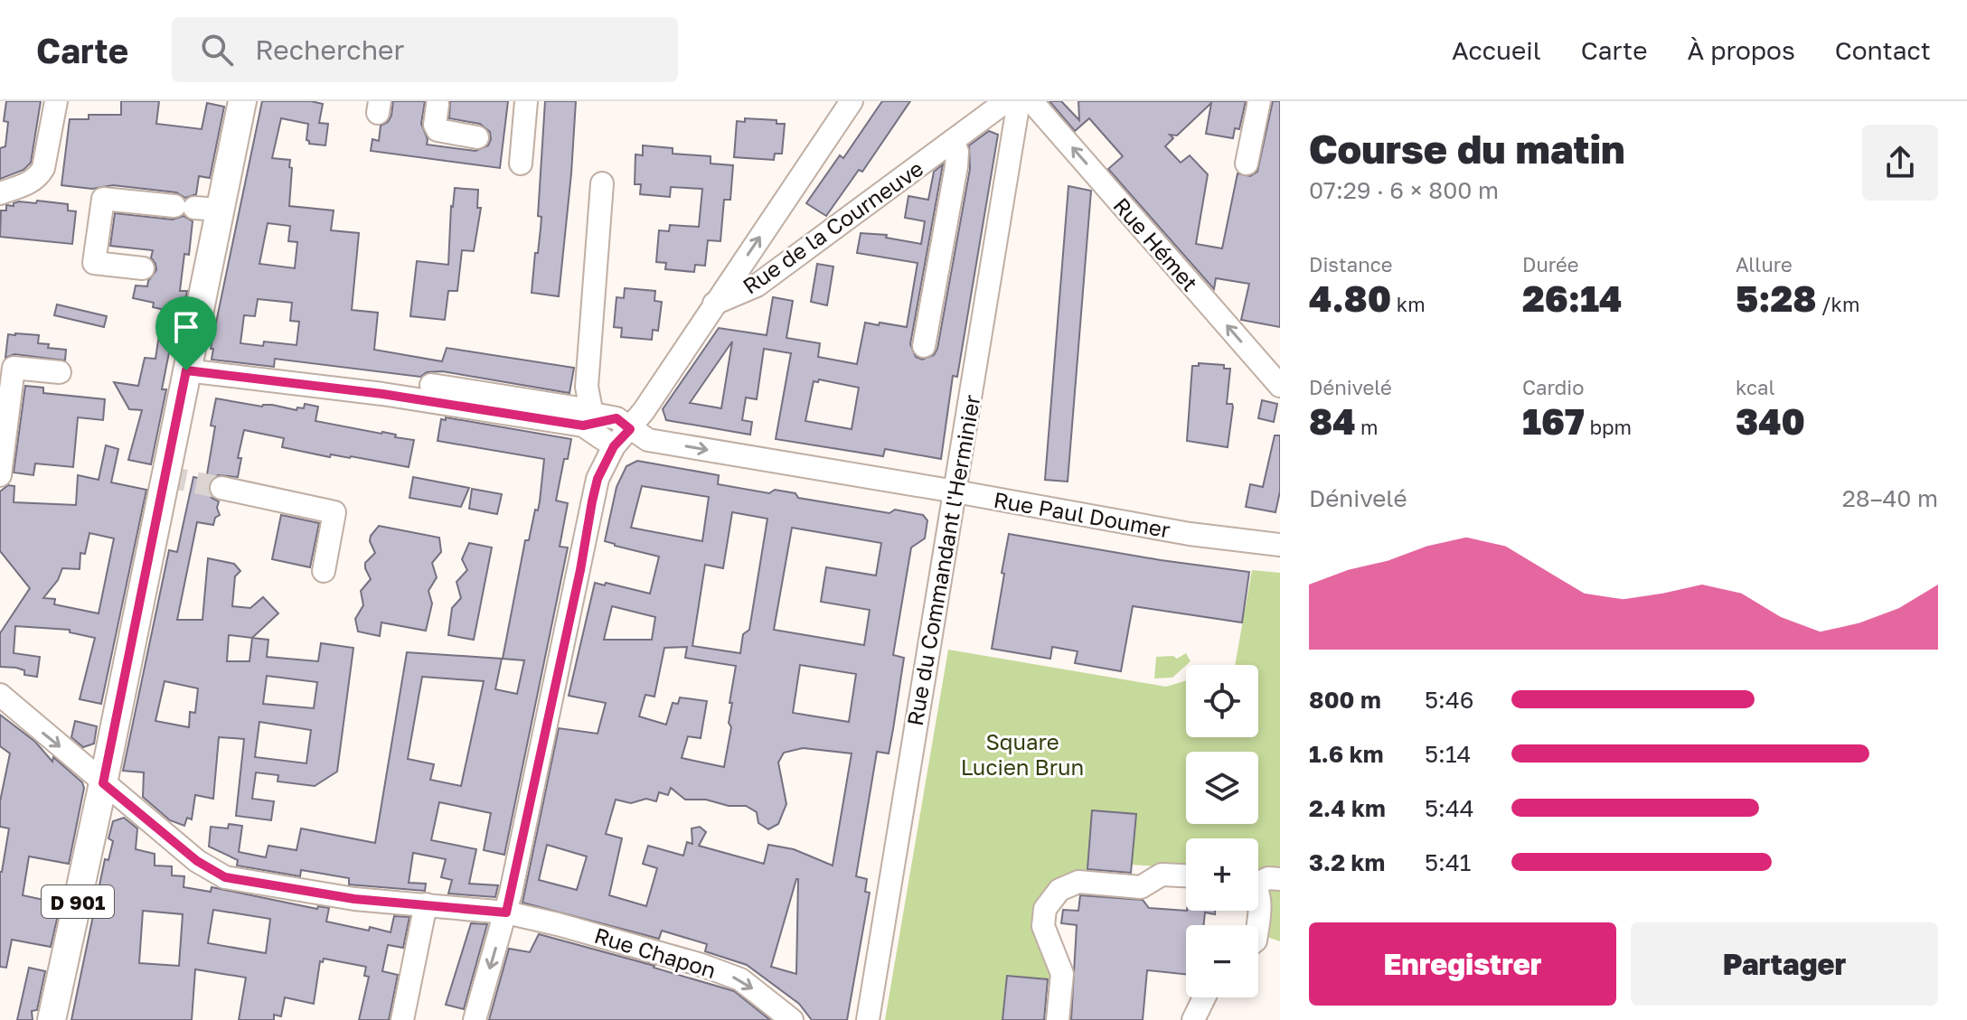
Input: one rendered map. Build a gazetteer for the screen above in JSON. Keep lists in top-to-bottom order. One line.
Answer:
{"streets":{"main road":["D 901"],"street":["Rue de la Courneuve","Rue Hémet","Rue Paul Doumer","Rue du Commandant l'Herminier","Rue Chapon"]},"crossings":[["Rue Paul Doumer","Rue du Commandant l'Herminier"],["D 901","Rue Chapon"]],"one_way":["Rue Hémet","Rue Paul Doumer","Rue Chapon"],"parks":["Square Lucien Brun"],"page":{"header":"Carte","search":"Rechercher","nav":["Accueil","Carte","À propos","Contact"],"heading":["Course du matin","07:29 · 6 × 800 m"],"stats":[["Distance","4.80 km"],["Durée","26:14"],["Allure","5:28 /km"],["Dénivelé","84 m"],["Cardio","167 bpm"],["kcal","340"]],"chart":["Dénivelé","28–40 m"],"map_buttons":["+","−"],"list":[{"name":"800 m","note":"5:46"},{"name":"1.6 km","note":"5:14"},{"name":"2.4 km","note":"5:44"},{"name":"3.2 km","note":"5:41"}],"buttons":["Enregistrer","Partager"]}}
